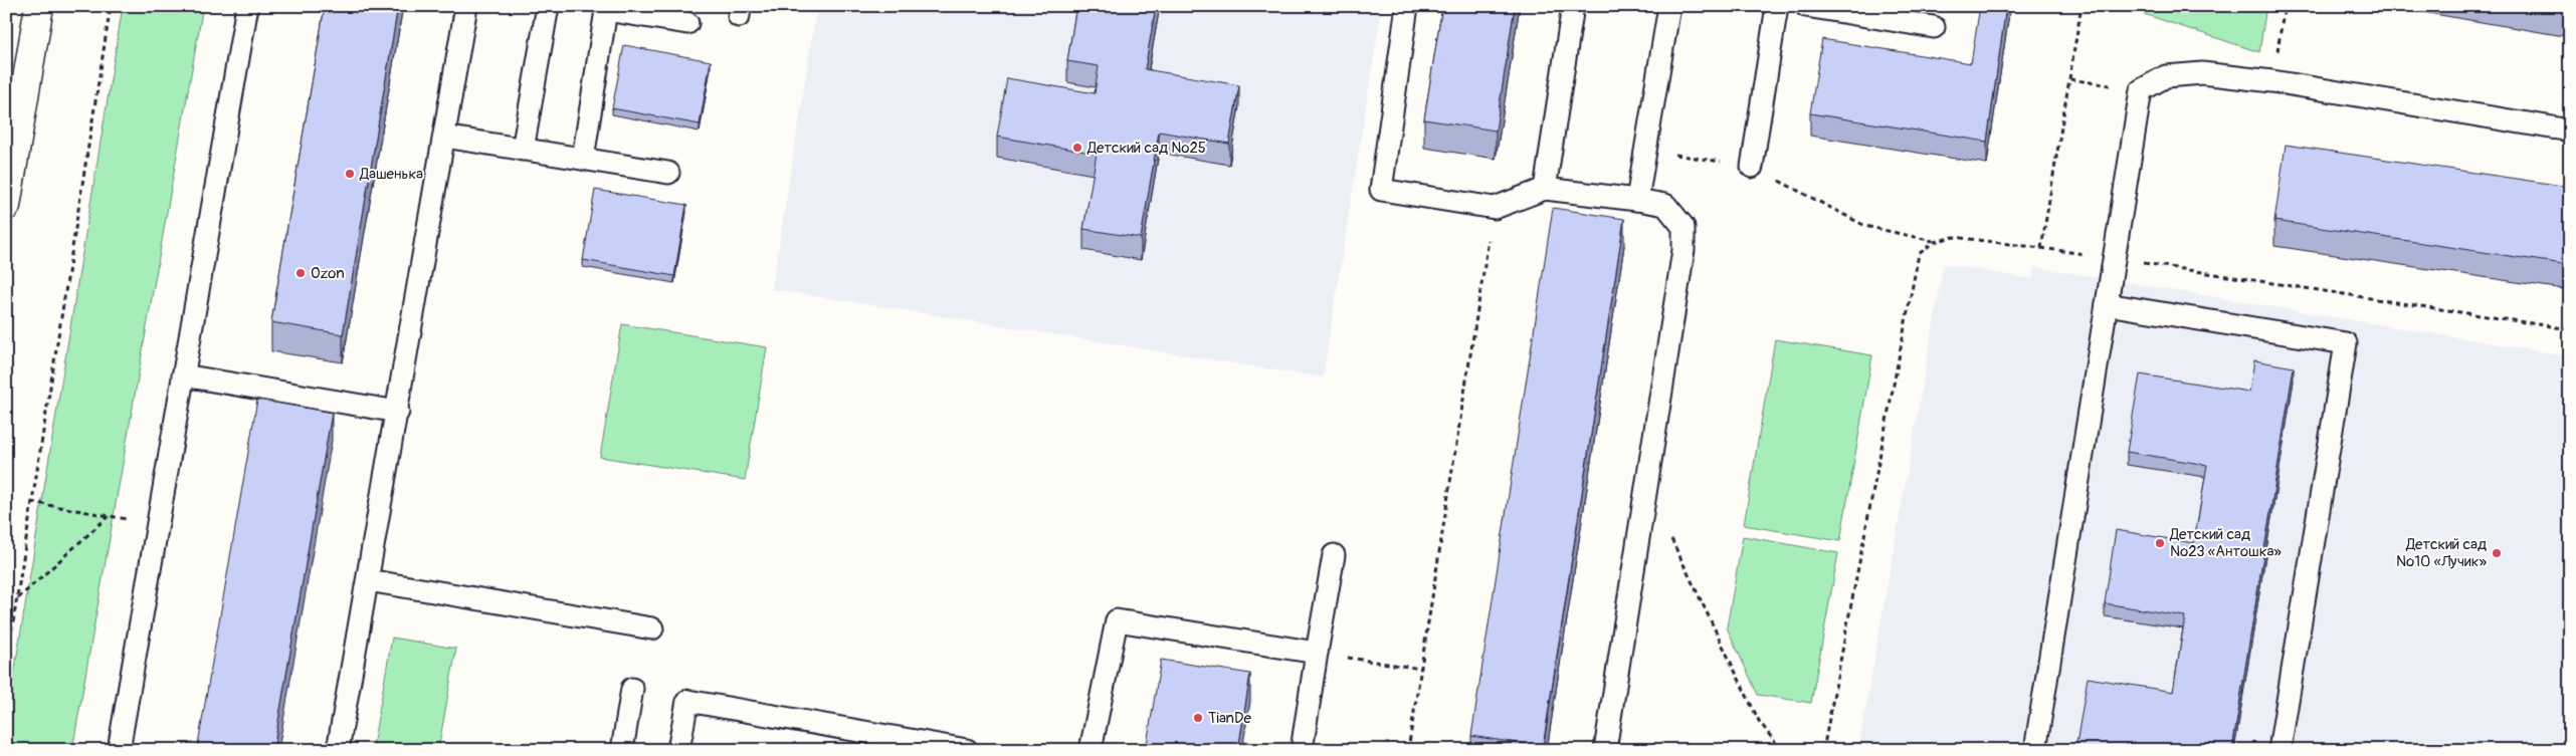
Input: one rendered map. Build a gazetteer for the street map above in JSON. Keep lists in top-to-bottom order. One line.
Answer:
{"places":["Детский сад №25","Дашенька","Ozon","Детский сад №23 «Антошка»","Детский сад №10 «Лучик»","TianDe"]}
